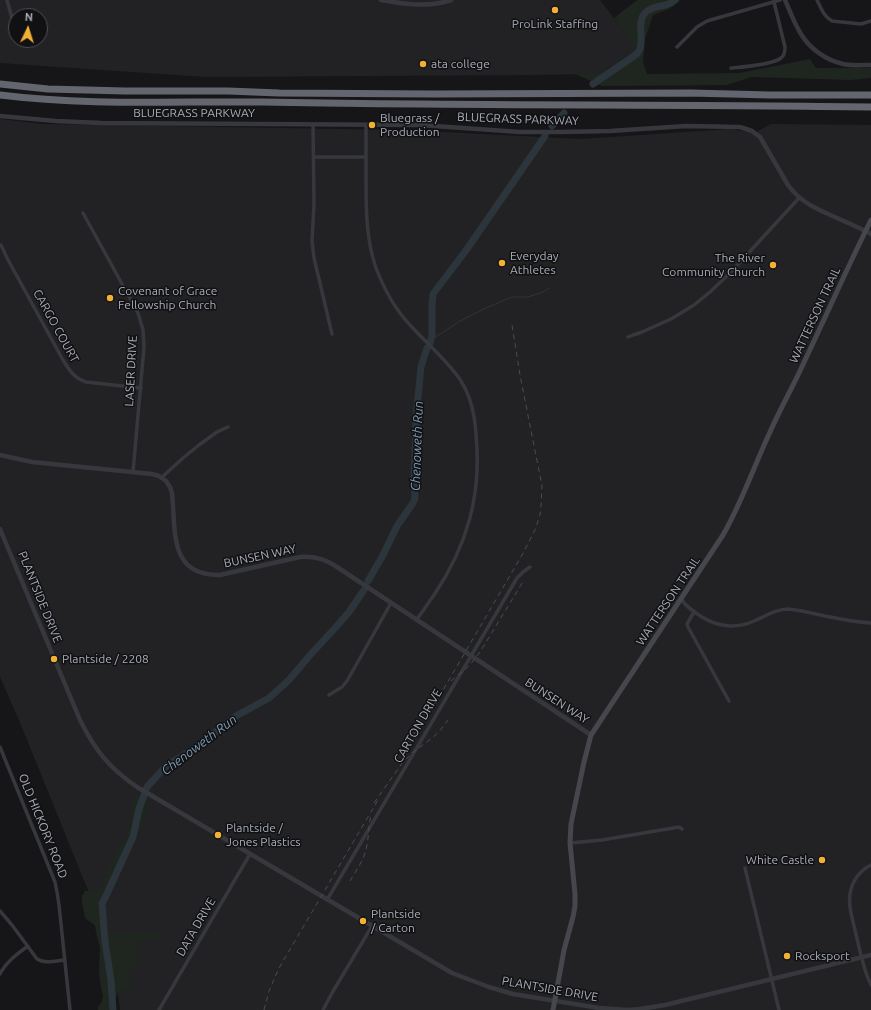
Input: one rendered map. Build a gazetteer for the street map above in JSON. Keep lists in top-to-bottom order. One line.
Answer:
{"streets":{"main road":["WATTERSON TRAIL"],"street":["BLUEGRASS PARKWAY","CARGO COURT","LASER DRIVE","BUNSEN WAY","PLANTSIDE DRIVE","CARTON DRIVE","OLD HICKORY ROAD","DATA DRIVE"]},"crossings":[["BLUEGRASS PARKWAY","WATTERSON TRAIL"],["WATTERSON TRAIL","BUNSEN WAY"],["WATTERSON TRAIL","PLANTSIDE DRIVE"],["CARGO COURT","LASER DRIVE"],["BUNSEN WAY","CARTON DRIVE"],["PLANTSIDE DRIVE","CARTON DRIVE"],["PLANTSIDE DRIVE","DATA DRIVE"]],"water":["Chenoweth Run"],"places":["ProLink Staffing","ata college","Bluegrass / Production","Everyday Athletes","The River Community Church","Covenant of Grace Fellowship Church","Plantside / 2208","Plantside / Jones Plastics","White Castle","Plantside / Carton","Rocksport"],"north":"top"}
